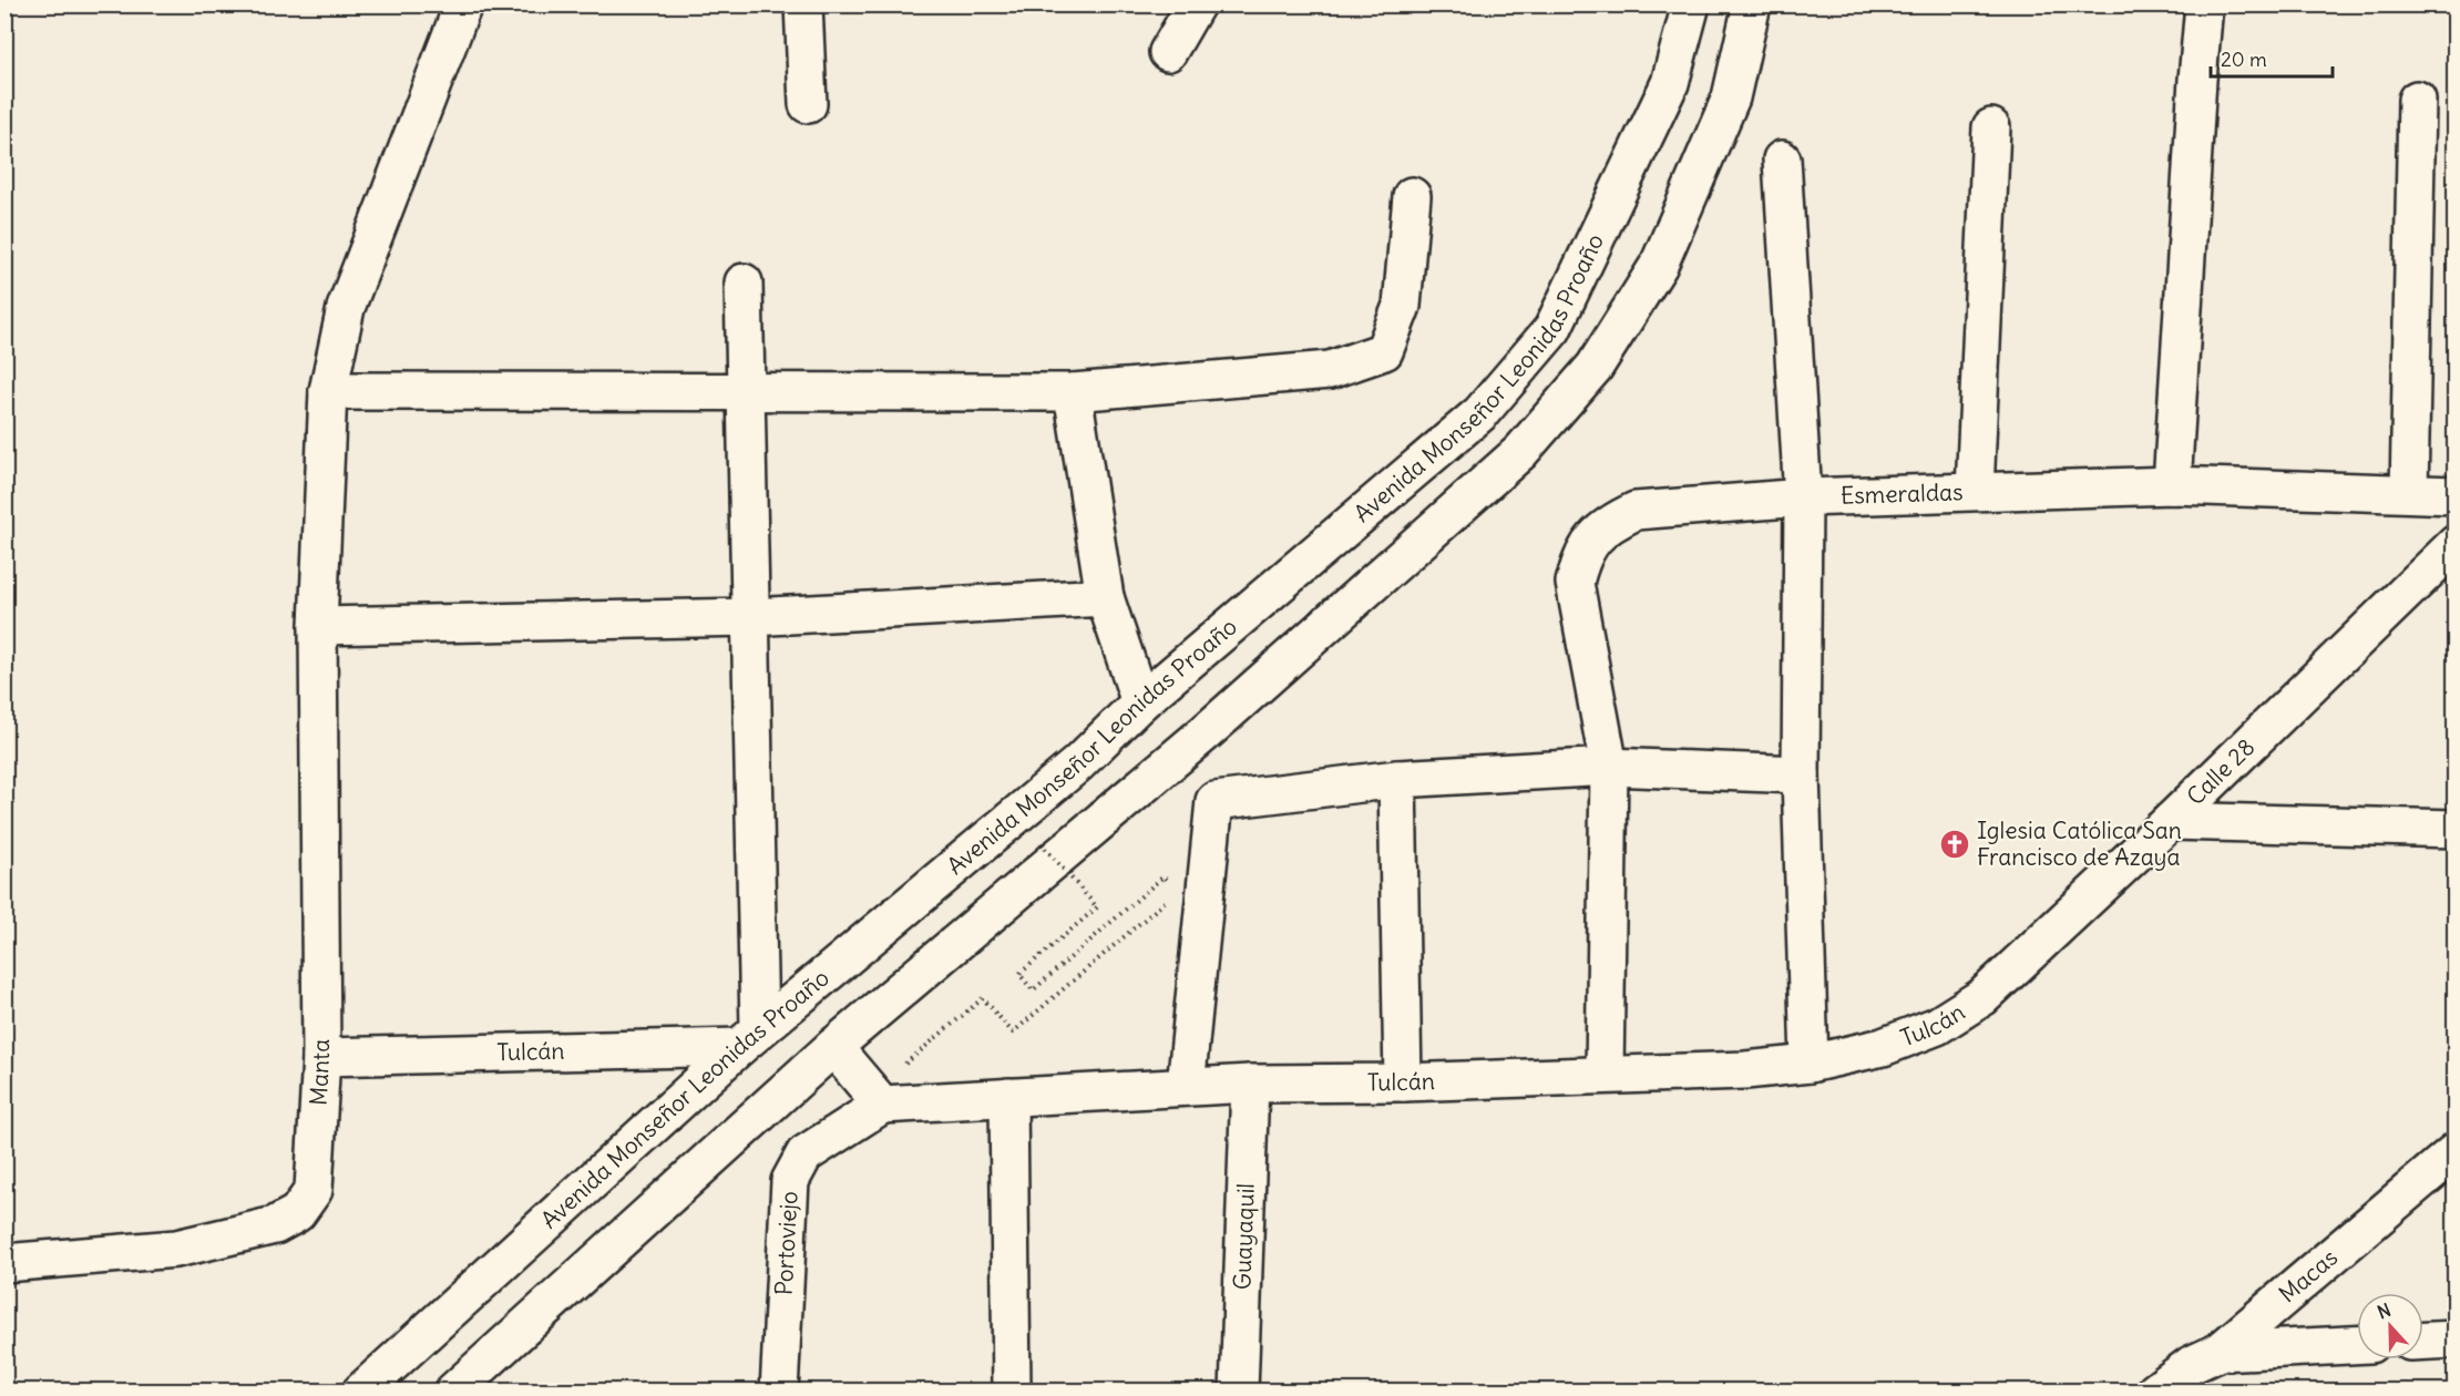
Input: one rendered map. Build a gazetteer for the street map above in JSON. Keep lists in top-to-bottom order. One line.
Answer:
{"streets":{"street":["Avenida Monseñor Leonidas Proaño","Esmeraldas","Calle 28","Tulcán","Manta","Guayaquil","Portoviejo","Macas"]},"crossings":[["Avenida Monseñor Leonidas Proaño","Tulcán"],["Esmeraldas","Tulcán"],["Calle 28","Tulcán"],["Tulcán","Manta"],["Tulcán","Guayaquil"],["Tulcán","Portoviejo"]],"places":{"church":["Iglesia Católica San Francisco de Azaya"]},"scale_bar":"20 m","north":"top"}
